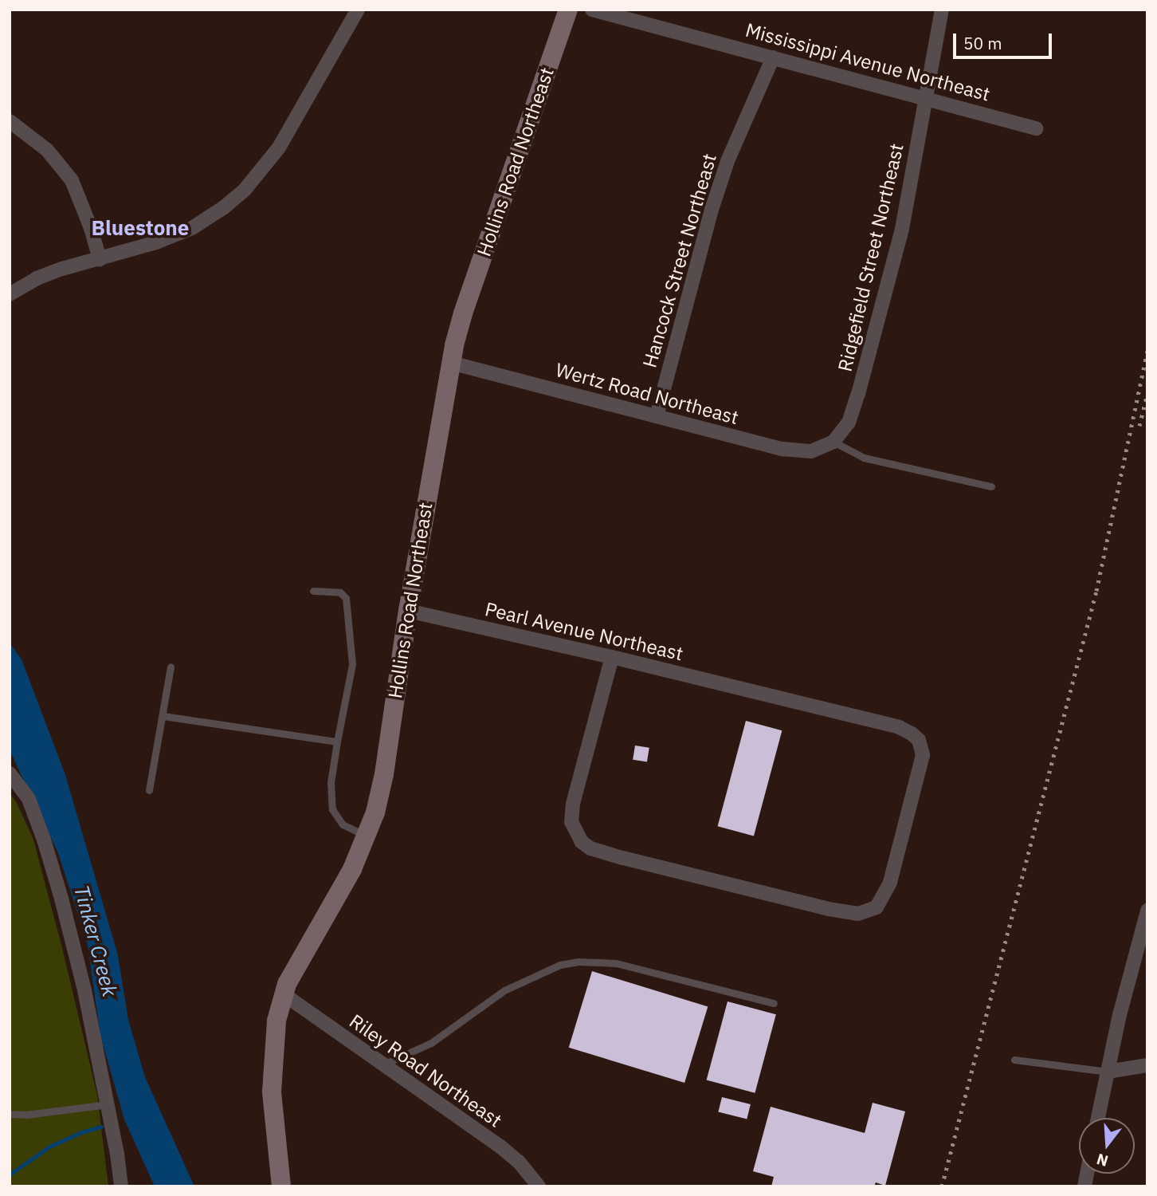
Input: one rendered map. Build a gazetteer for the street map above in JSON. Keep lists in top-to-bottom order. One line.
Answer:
{"streets":{"main road":["Hollins Road Northeast"],"street":["Mississippi Avenue Northeast","Ridgefield Street Northeast","Hancock Street Northeast","Wertz Road Northeast","Pearl Avenue Northeast","Riley Road Northeast"]},"crossings":[["Mississippi Avenue Northeast","Ridgefield Street Northeast"],["Mississippi Avenue Northeast","Hancock Street Northeast"],["Hollins Road Northeast","Wertz Road Northeast"],["Hollins Road Northeast","Pearl Avenue Northeast"],["Hollins Road Northeast","Riley Road Northeast"],["Ridgefield Street Northeast","Wertz Road Northeast"],["Hancock Street Northeast","Wertz Road Northeast"]],"districts":["Bluestone"],"water":["Tinker Creek"],"scale_bar":"50 m","north":"bottom"}
